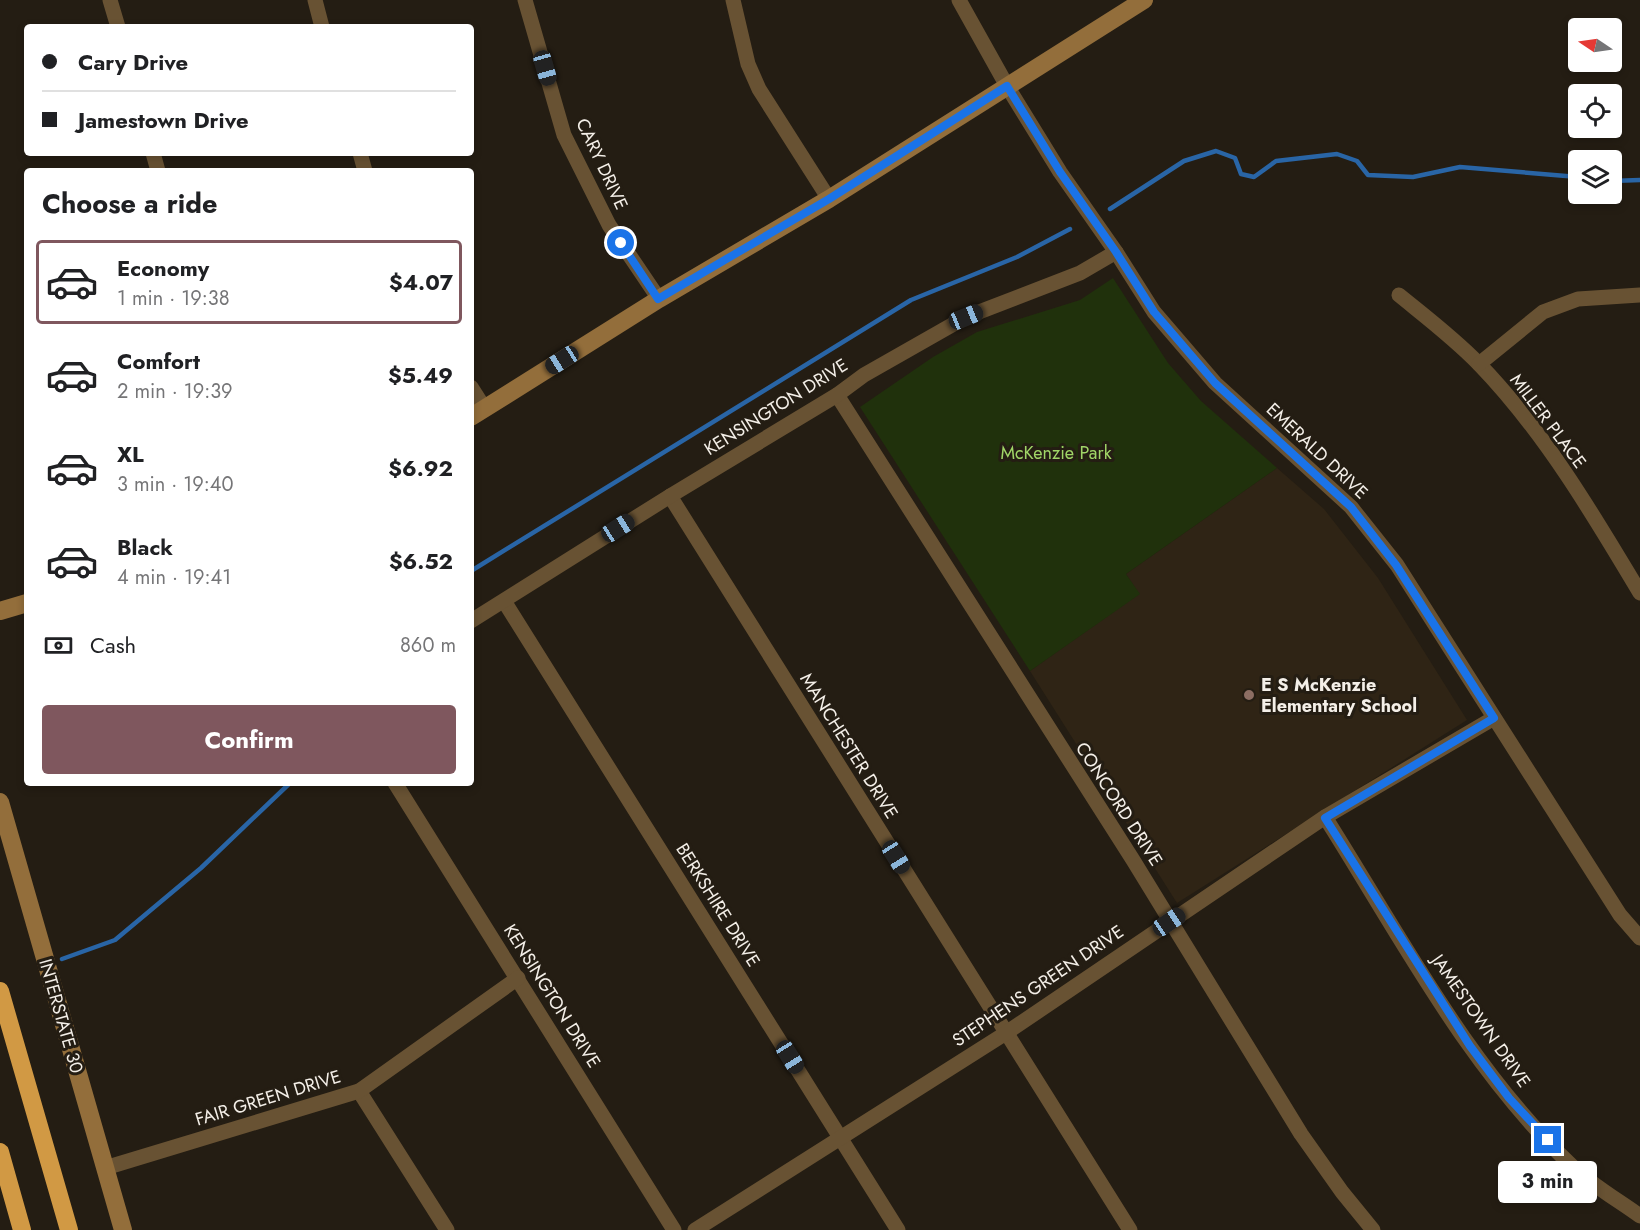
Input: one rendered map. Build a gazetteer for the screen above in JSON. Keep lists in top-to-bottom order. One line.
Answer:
{"streets":{"street":["CARY DRIVE","KENSINGTON DRIVE","MILLER PLACE","EMERALD DRIVE","MANCHESTER DRIVE","CONCORD DRIVE","BERKSHIRE DRIVE","STEPHENS GREEN DRIVE","INTERSTATE 30","JAMESTOWN DRIVE","FAIR GREEN DRIVE"]},"crossings":[["KENSINGTON DRIVE","EMERALD DRIVE"],["KENSINGTON DRIVE","MANCHESTER DRIVE"],["KENSINGTON DRIVE","CONCORD DRIVE"],["KENSINGTON DRIVE","BERKSHIRE DRIVE"],["KENSINGTON DRIVE","FAIR GREEN DRIVE"],["EMERALD DRIVE","STEPHENS GREEN DRIVE"],["MANCHESTER DRIVE","STEPHENS GREEN DRIVE"],["CONCORD DRIVE","STEPHENS GREEN DRIVE"],["BERKSHIRE DRIVE","STEPHENS GREEN DRIVE"],["STEPHENS GREEN DRIVE","JAMESTOWN DRIVE"],["INTERSTATE 30","FAIR GREEN DRIVE"]],"parks":["McKenzie Park"],"places":["E S McKenzie Elementary School"],"north":"left","page":{"banner":["Cary Drive","Jamestown Drive"],"heading":"Choose a ride","list":[{"name":"Economy","note":"1 min · 19:38","value":"$4.07"},{"name":"Comfort","note":"2 min · 19:39","value":"$5.49"},{"name":"XL","note":"3 min · 19:40","value":"$6.92"},{"name":"Black","note":"4 min · 19:41","value":"$6.52"}],"pay":["Cash","860 m"],"buttons":"Confirm","bubble":"3 min"}}
